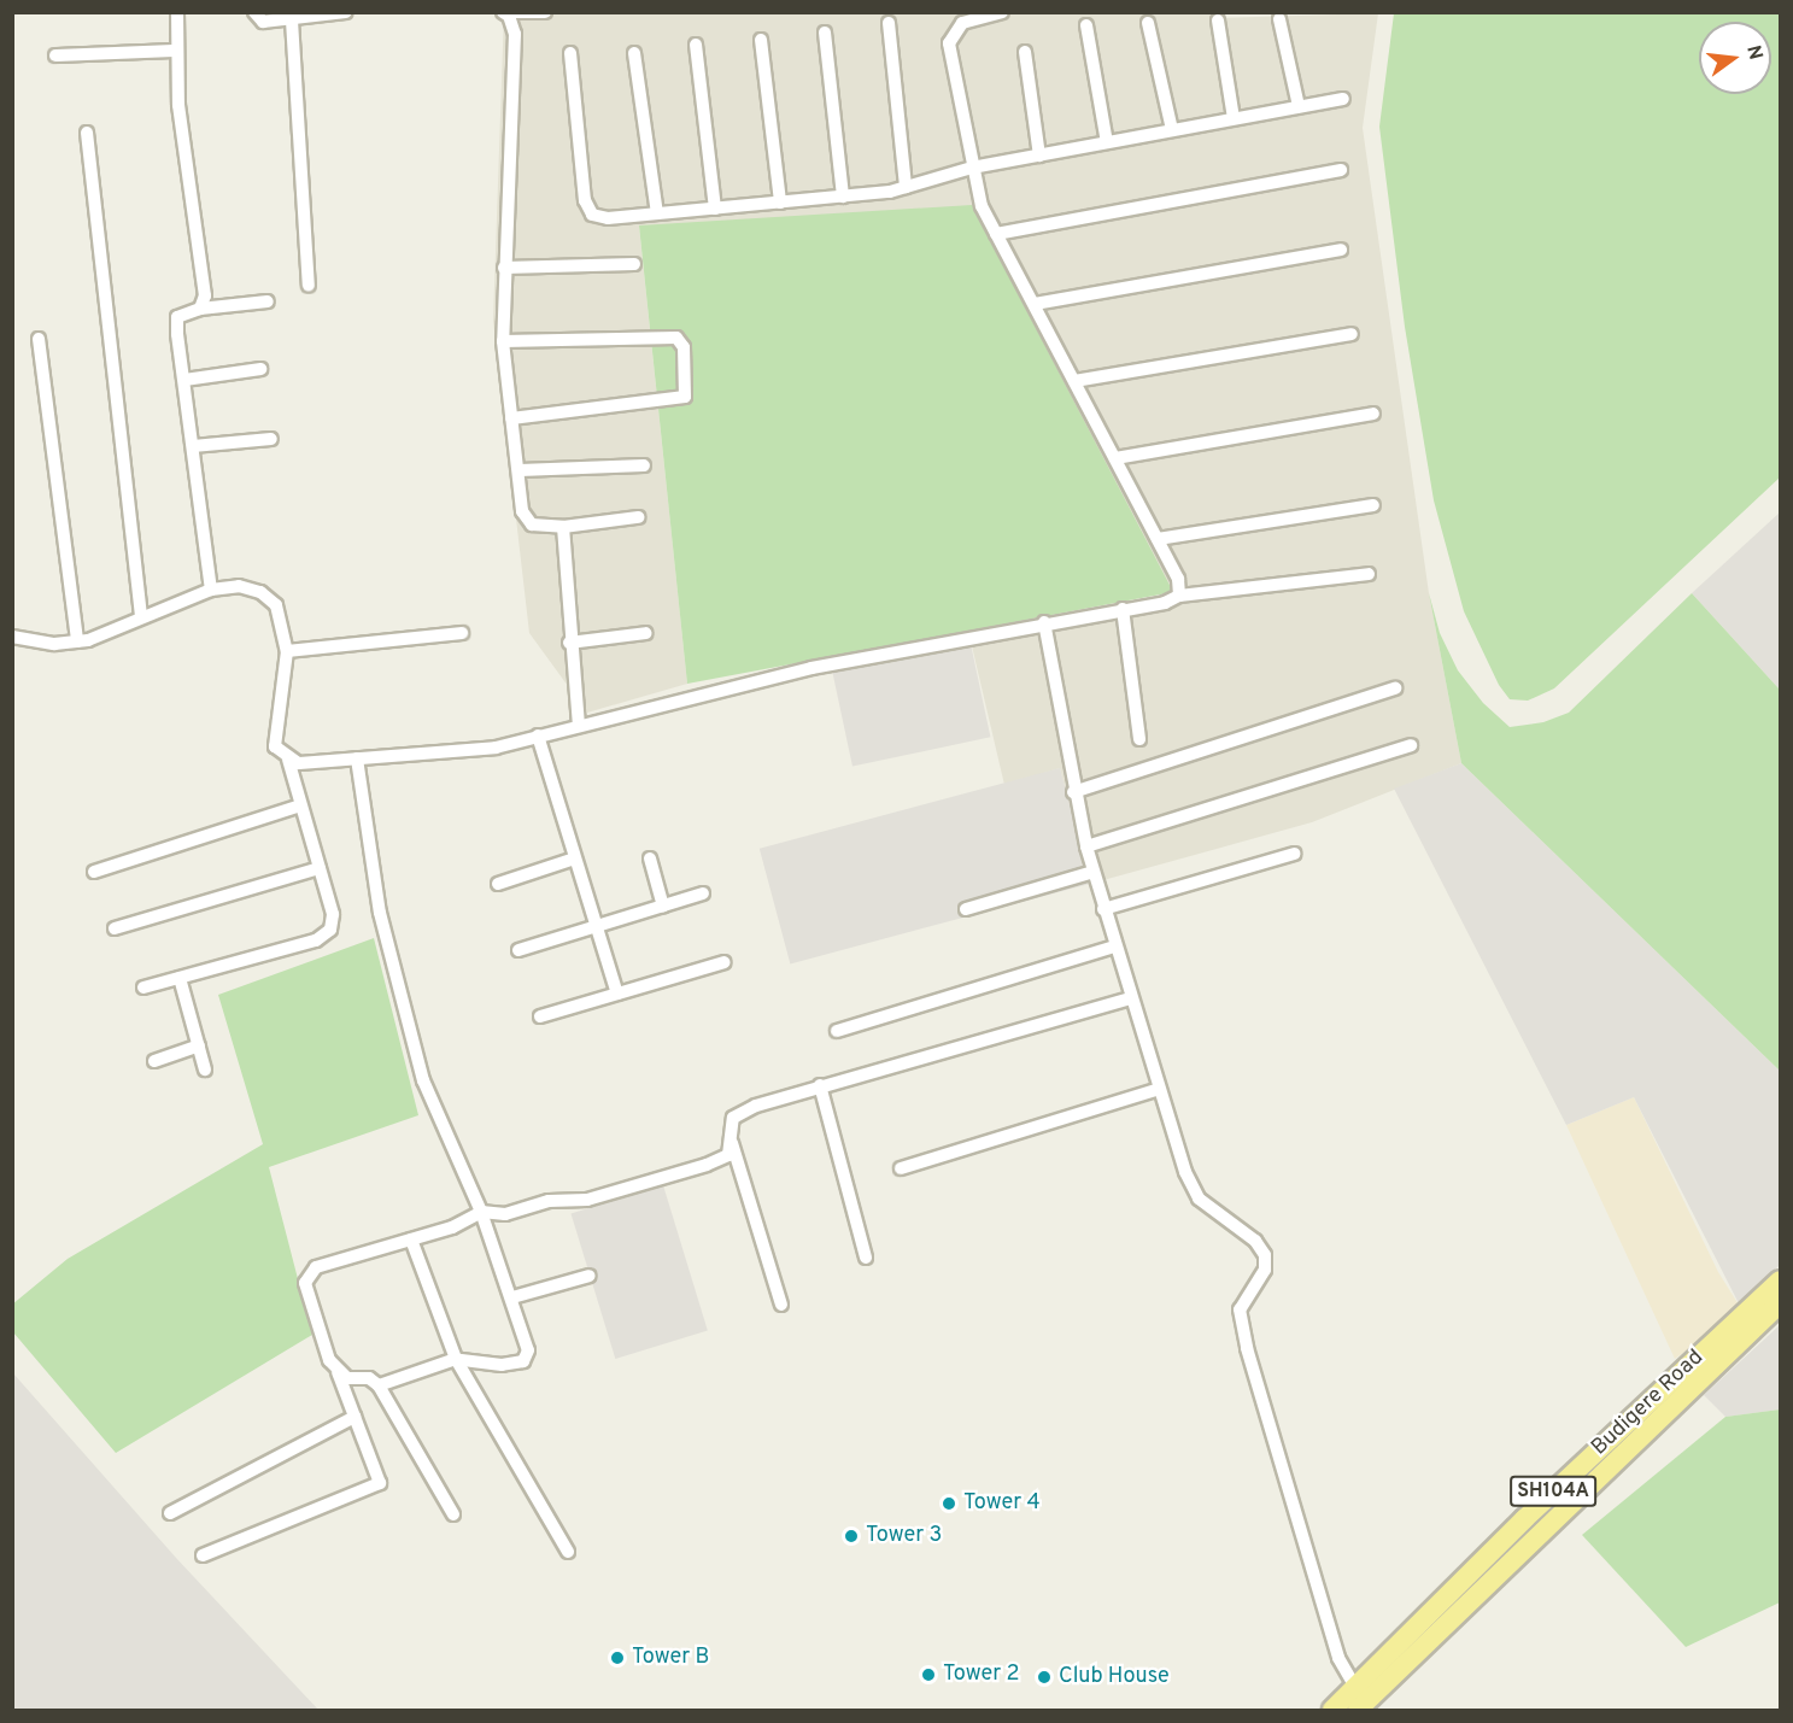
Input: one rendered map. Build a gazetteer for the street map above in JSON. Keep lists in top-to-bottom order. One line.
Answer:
{"streets":{"main road":["Budigere Road","SH104A"]},"places":["Tower 4","Tower 3","Tower B","Tower 2","Club House"],"north":"right"}
